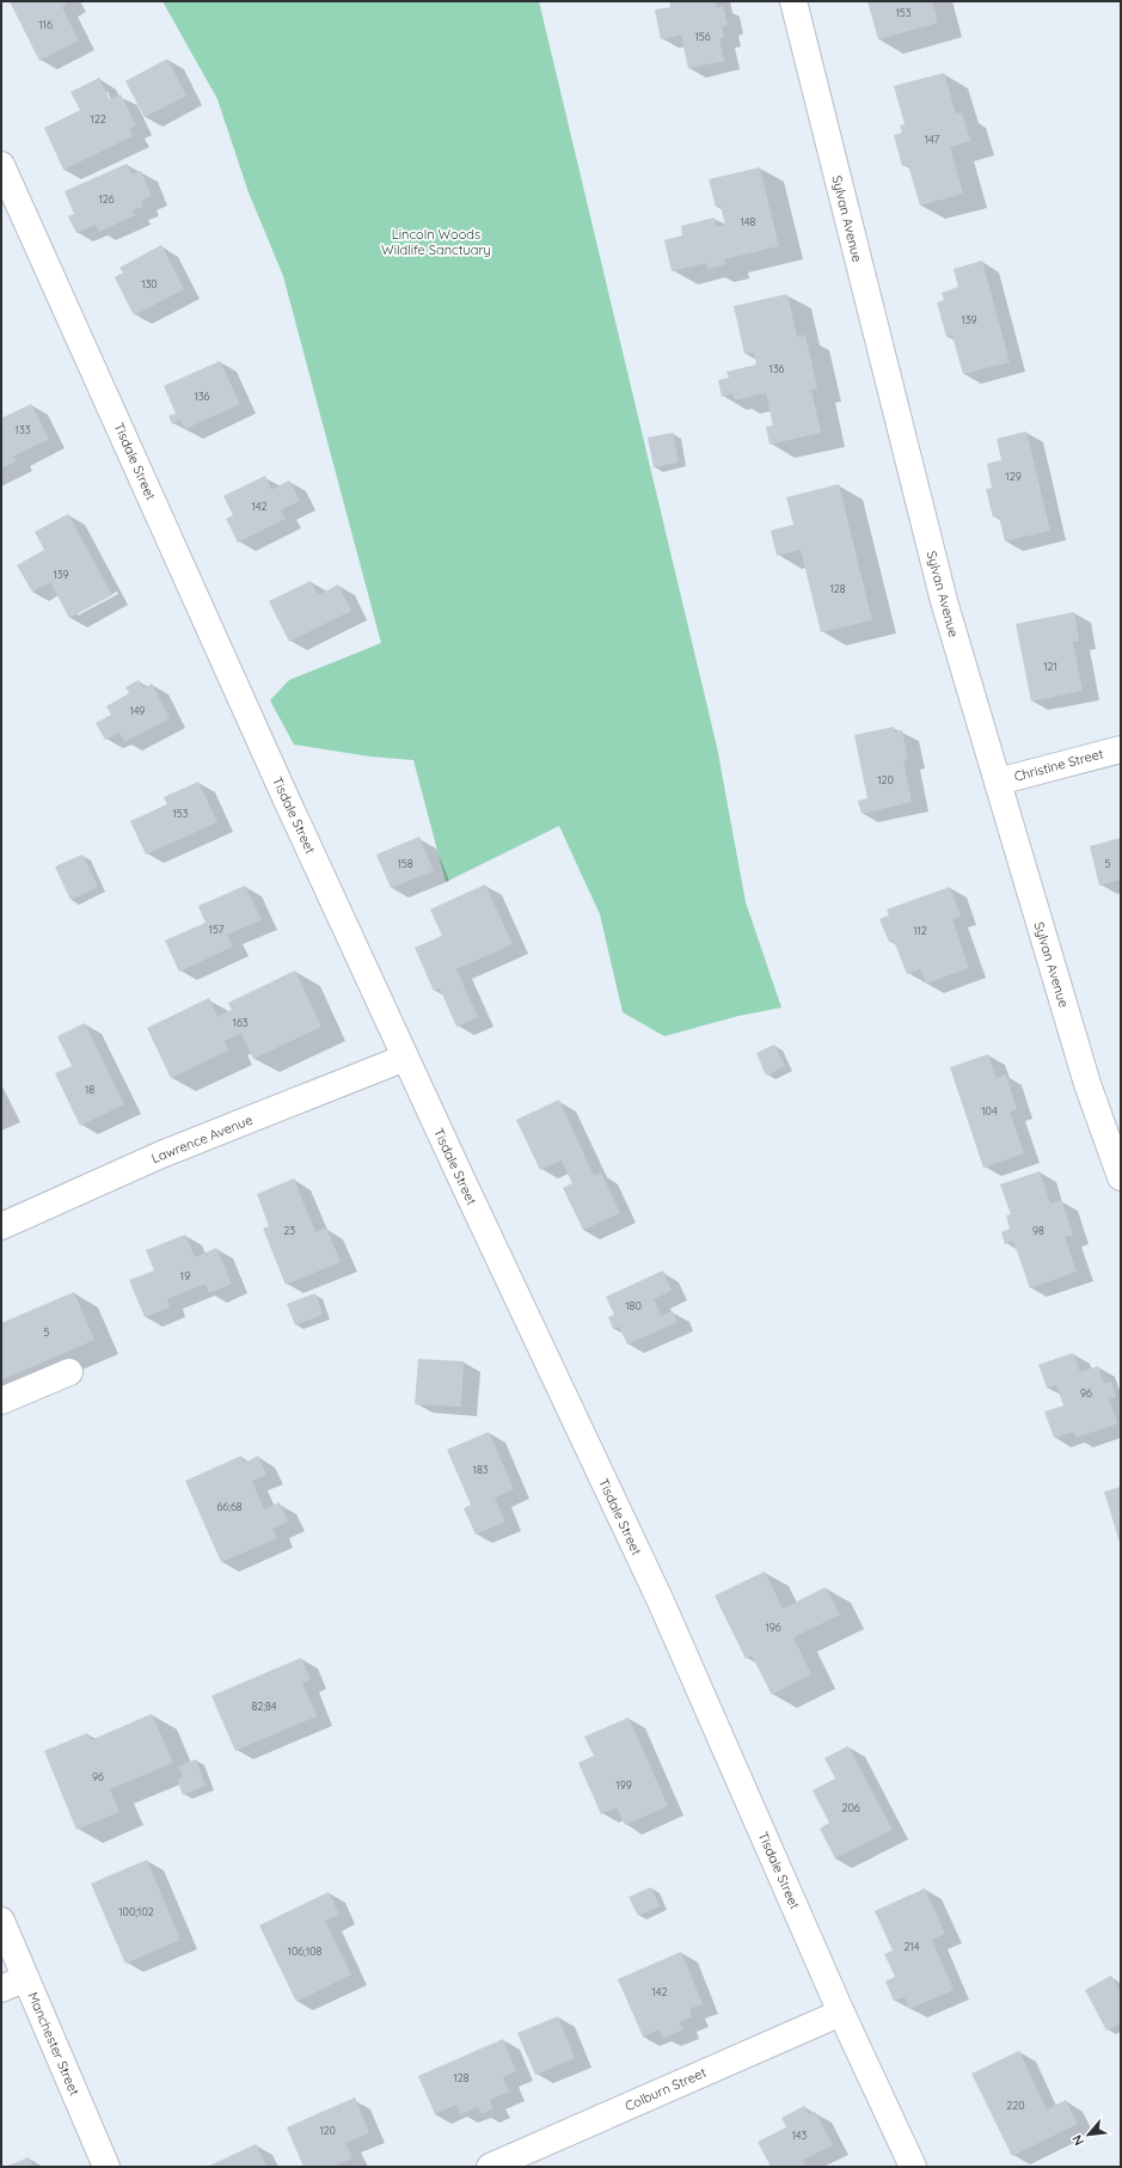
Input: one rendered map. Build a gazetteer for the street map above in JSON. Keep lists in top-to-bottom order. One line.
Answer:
{"streets":{"street":["Sylvan Avenue","Tisdale Street","Christine Street","Lawrence Avenue","Manchester Street","Colburn Street"]},"crossings":[["Sylvan Avenue","Christine Street"],["Tisdale Street","Lawrence Avenue"],["Tisdale Street","Colburn Street"]],"parks":["Lincoln Woods Wildlife Sanctuary"],"house_numbers":["153","116","156","122","147","126","148","130","139","136","136","133","129","142","139","128","121","149","120","153","158","5","157","112","163","18","104","23","98","19","180","5","96","183","66;68","196","82;84","96","199","206","100;102","214","106;108","142","128","220","120","143"],"north":"bottom left"}
